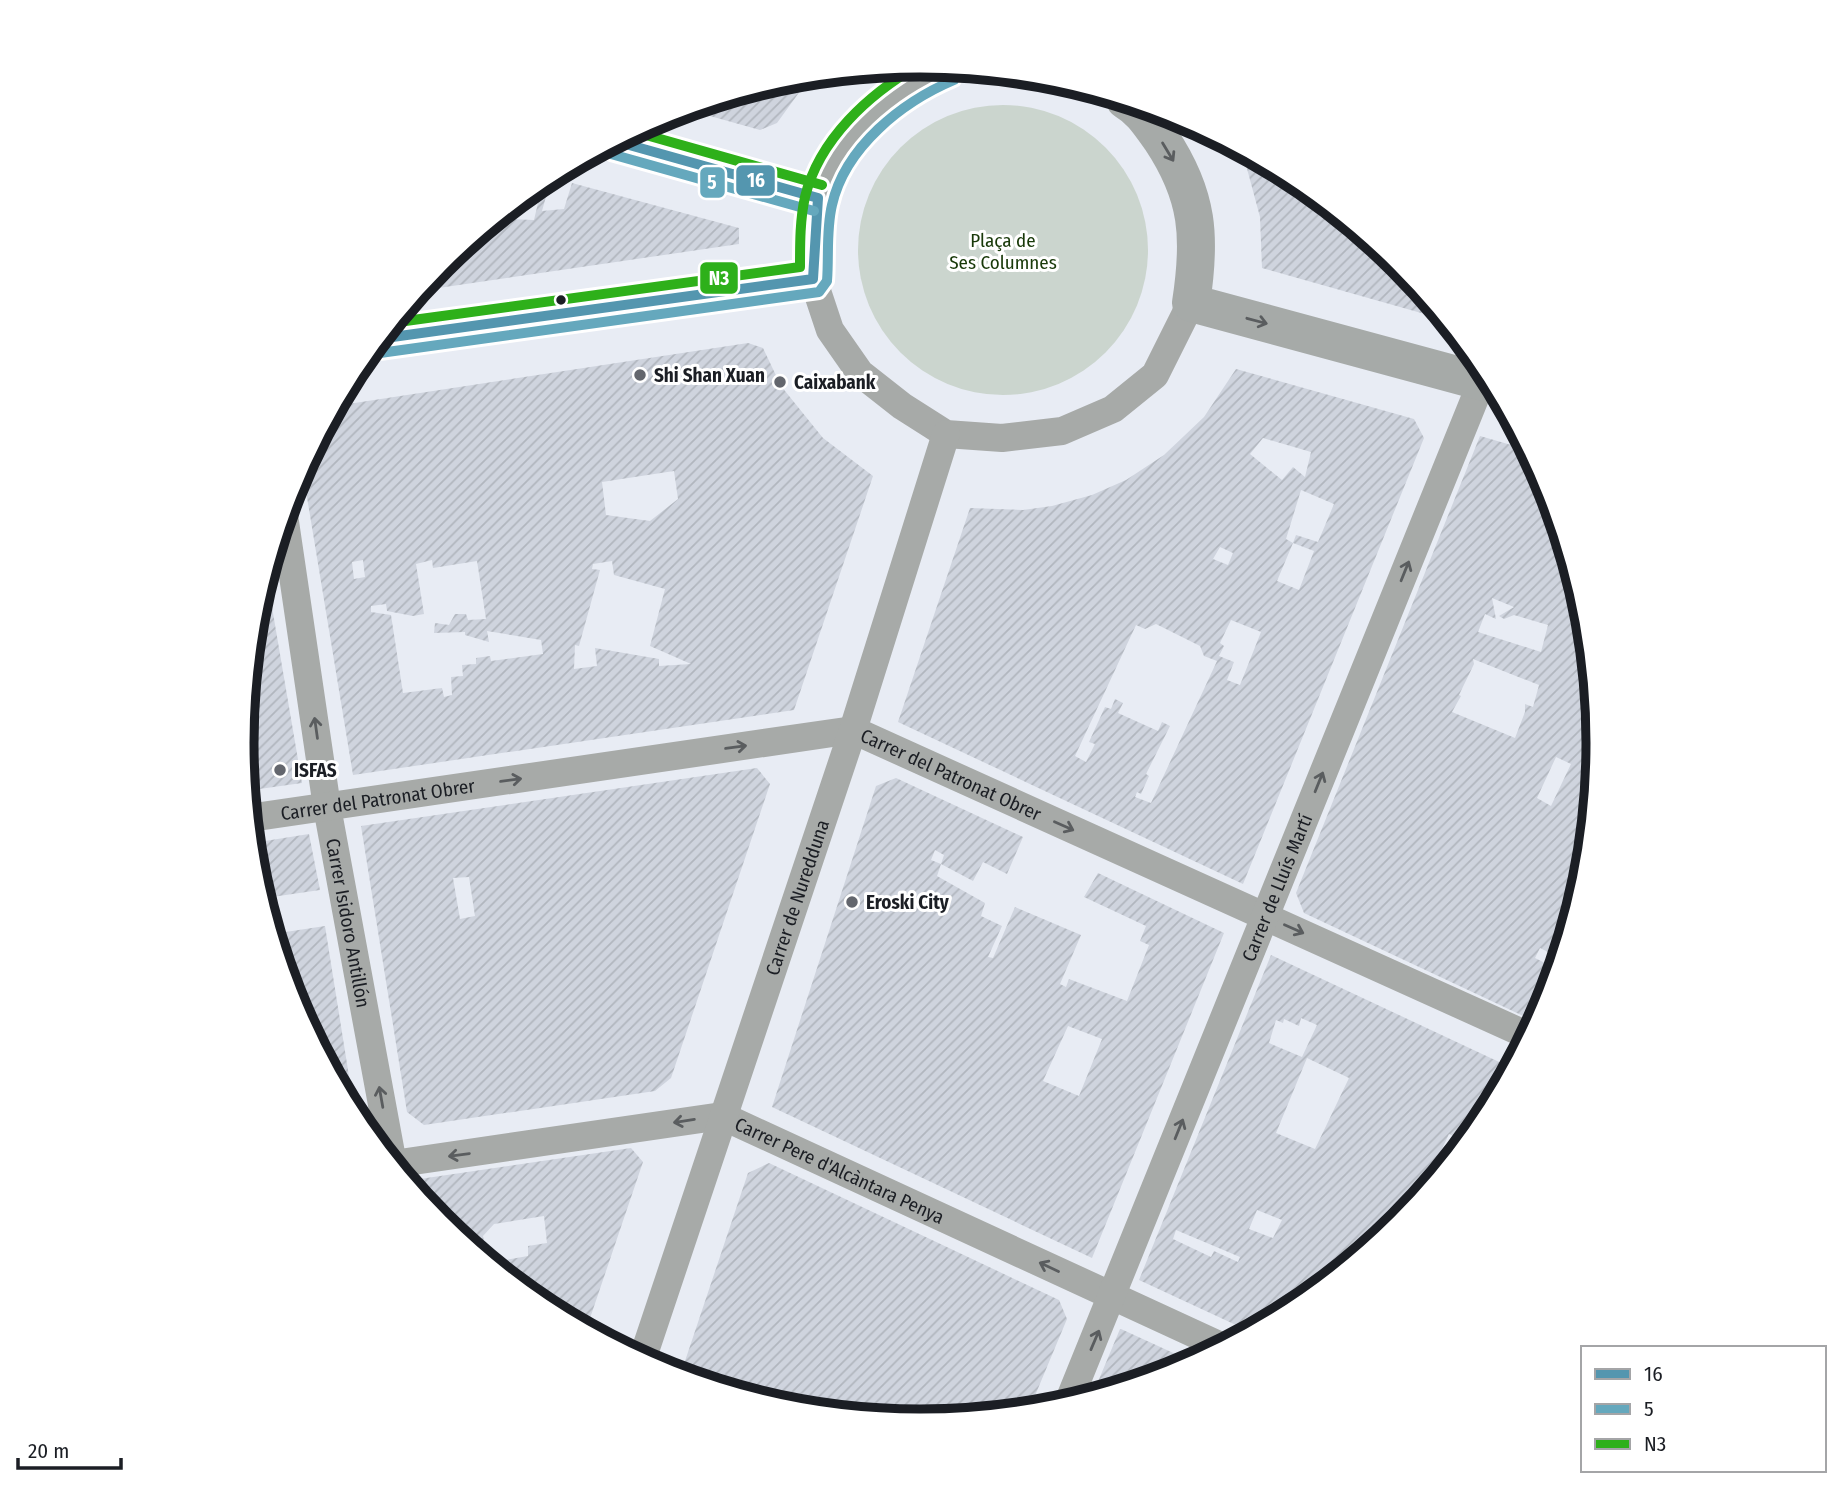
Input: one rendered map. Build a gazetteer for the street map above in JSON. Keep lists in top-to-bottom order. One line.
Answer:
{"streets":{"street":["Carrer del Patronat Obrer","Carrer de Lluís Martí","Carrer de Nuredduna","Carrer Isidoro Antillón","Carrer Pere d'Alcàntara Penya"]},"crossings":[["Carrer del Patronat Obrer","Carrer de Lluís Martí"],["Carrer del Patronat Obrer","Carrer de Nuredduna"],["Carrer del Patronat Obrer","Carrer Isidoro Antillón"],["Carrer de Lluís Martí","Carrer Pere d'Alcàntara Penya"],["Carrer de Nuredduna","Carrer Pere d'Alcàntara Penya"]],"one_way":["Carrer del Patronat Obrer","Carrer de Lluís Martí","Carrer Isidoro Antillón","Carrer Pere d'Alcàntara Penya"],"parks":["Plaça de Ses Columnes"],"places":["Shi Shan Xuan","Caixabank","ISFAS","Eroski City"],"lines":["transit line N3","transit line 5","transit line 16"],"legend":["16","5","N3"],"scale_bar":"20 m"}
